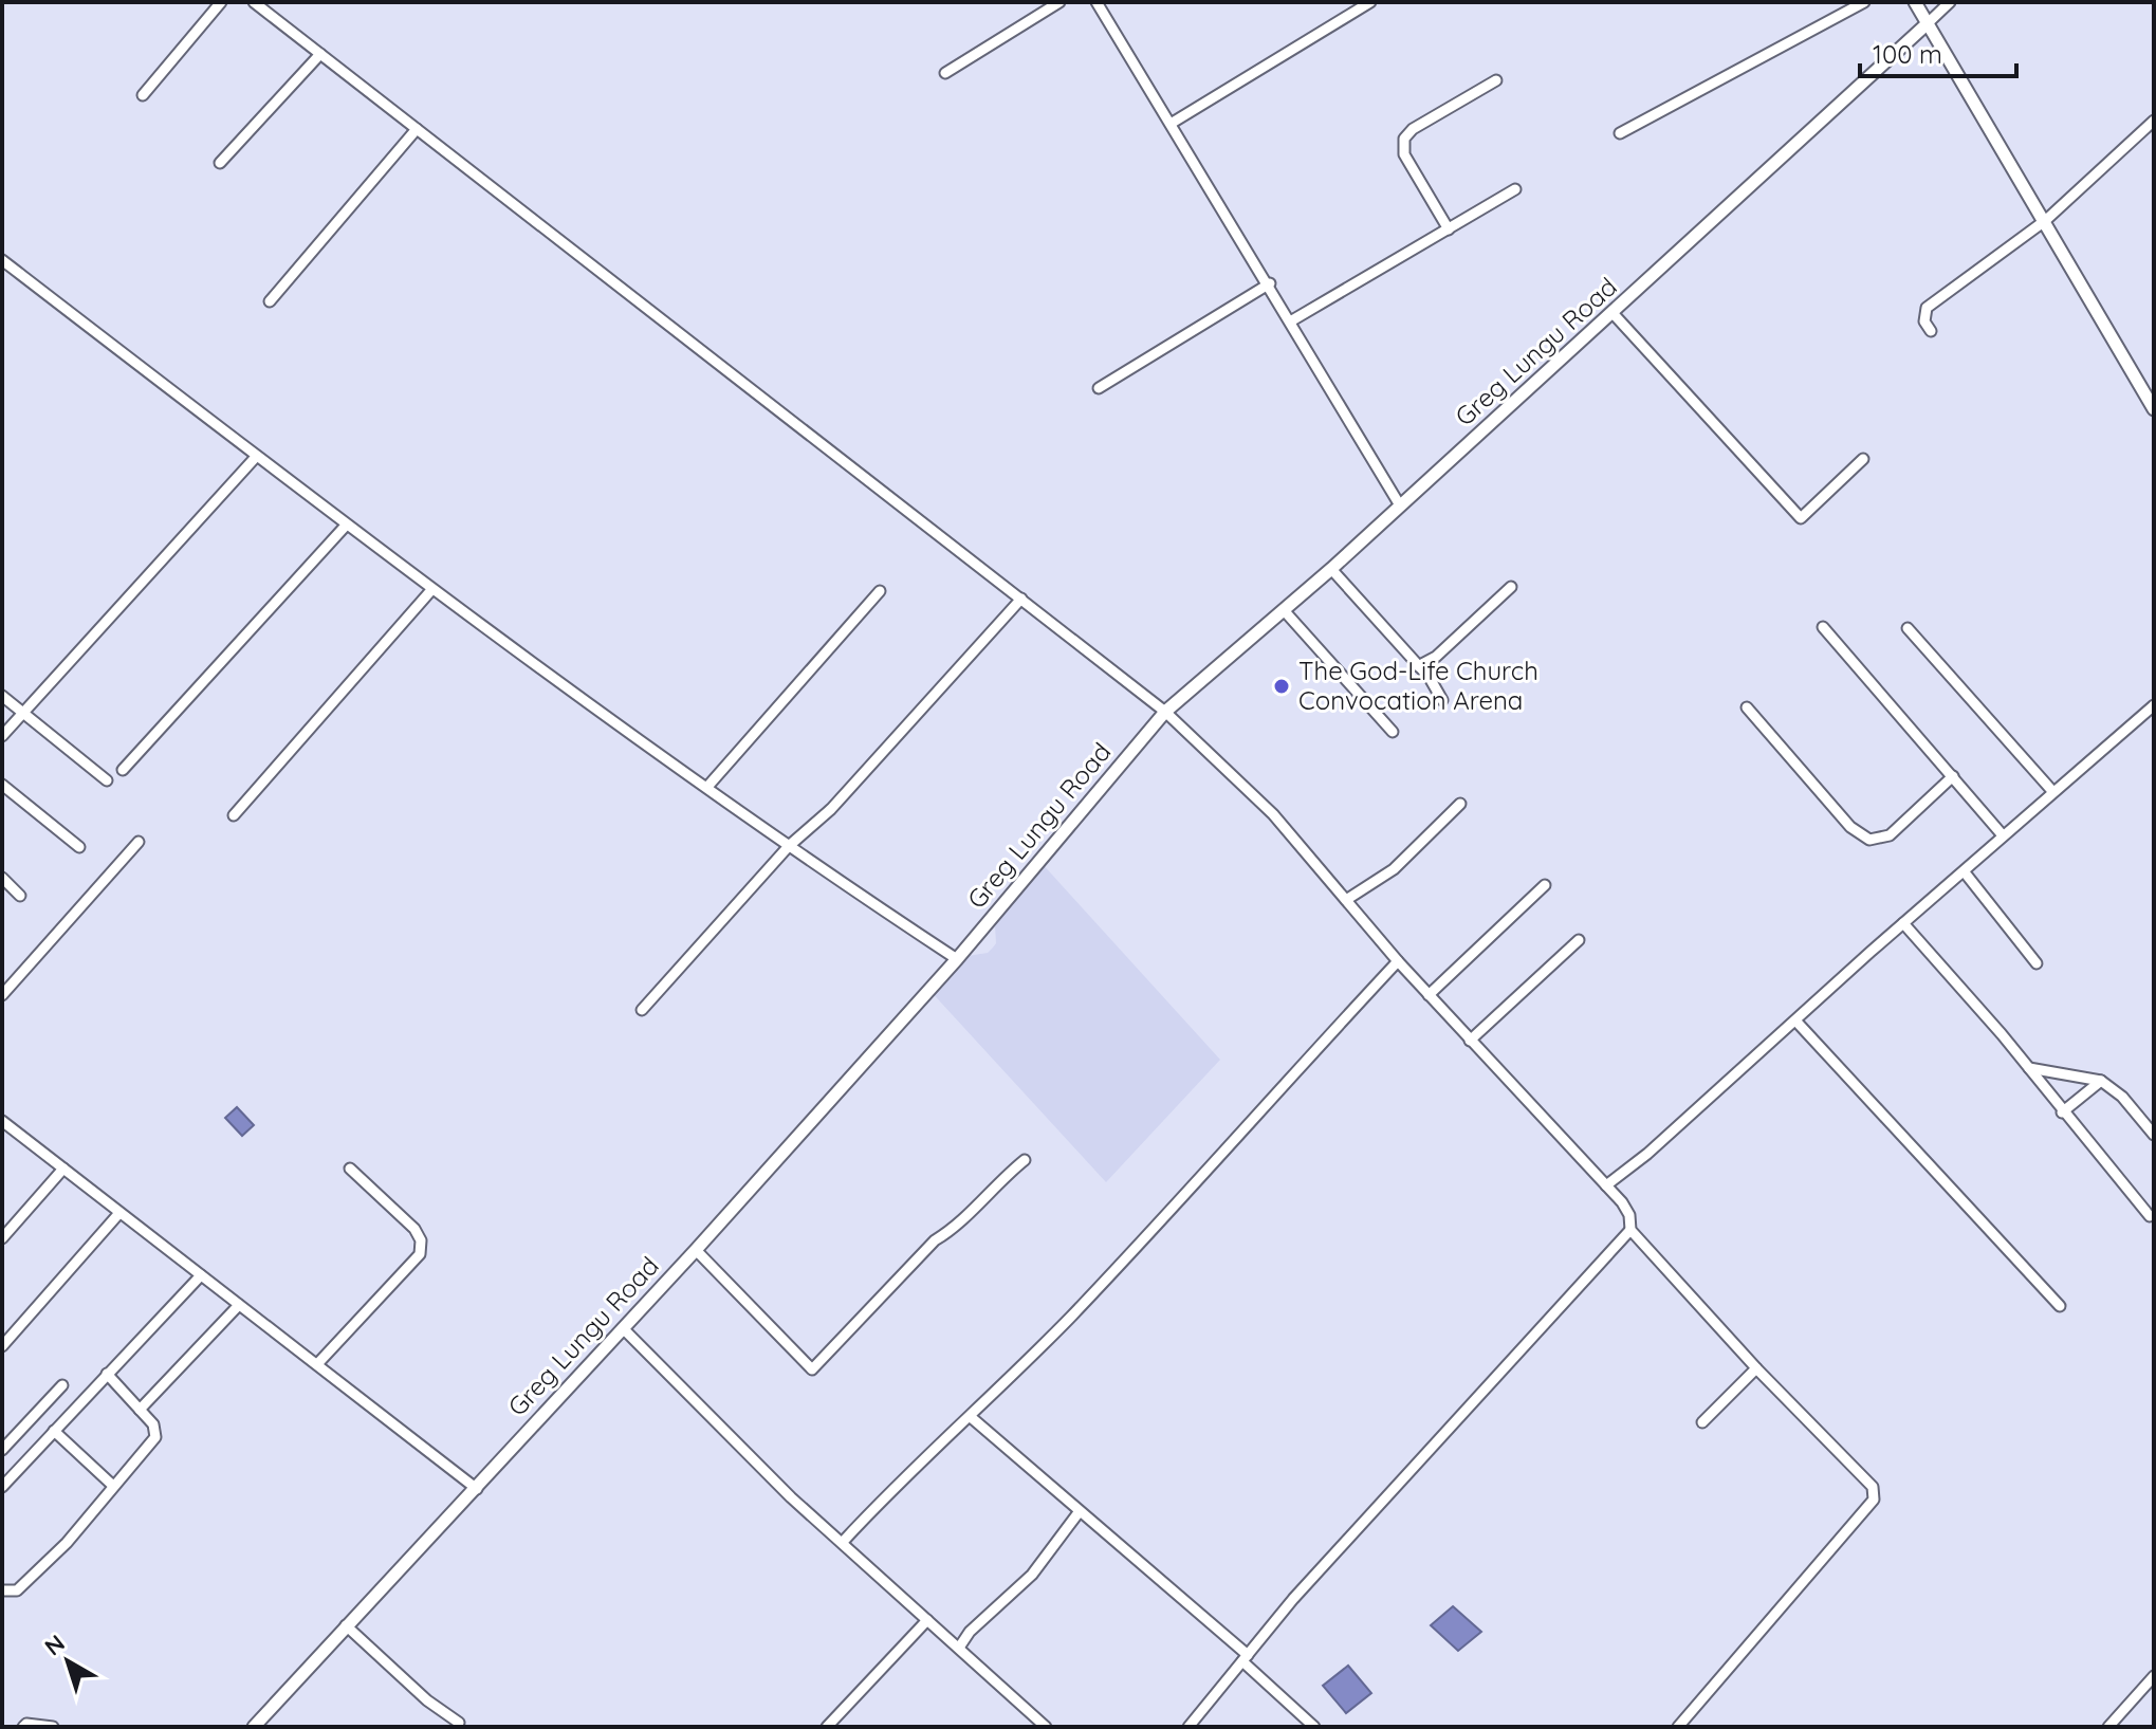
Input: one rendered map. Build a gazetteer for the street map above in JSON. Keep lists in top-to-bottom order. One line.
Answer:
{"streets":{"street":["Greg Lungu Road"]},"places":["The God-Life Church Convocation Arena"],"scale_bar":"100 m","north":"top left"}
